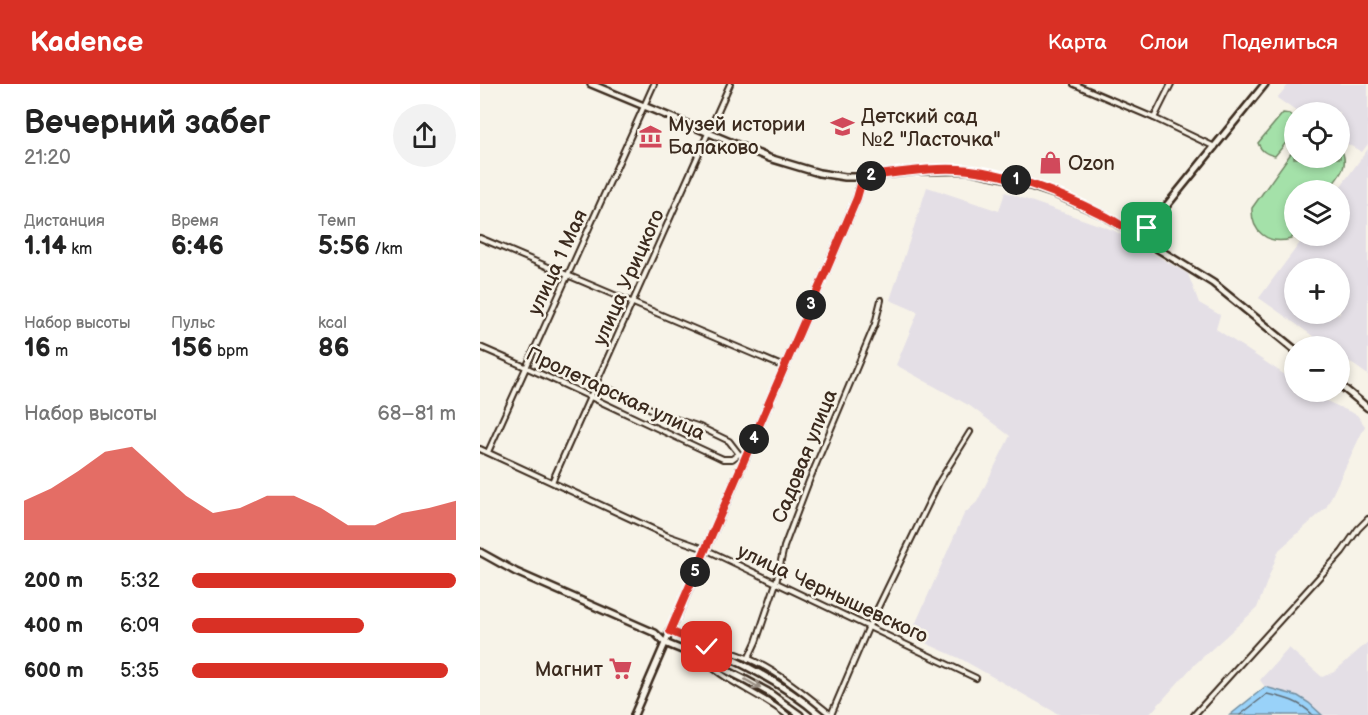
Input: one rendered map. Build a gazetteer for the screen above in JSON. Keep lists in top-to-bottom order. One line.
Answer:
{"streets":{"street":["улица 1 Мая","улица Урицкого","Пролетарская улица","Садовая улица","улица Чернышевского"]},"crossings":[["улица 1 Мая","Пролетарская улица"],["улица 1 Мая","улица Чернышевского"],["улица Урицкого","Пролетарская улица"],["улица Урицкого","улица Чернышевского"],["Садовая улица","улица Чернышевского"]],"places":{"school or university":["Детский сад №2 \"Ласточка\""],"museum":["Музей истории Балаково"],"shop":["Ozon"],"supermarket":["Магнит"]},"page":{"header":"Kadence","nav":["Карта","Слои","Поделиться"],"heading":["Вечерний забег","21:20"],"map_buttons":["+","−"],"pins":["2","1","3","4","5"],"stats":[["Дистанция","1.14 km"],["Время","6:46"],["Темп","5:56 /km"],["Набор высоты","16 m"],["Пульс","156 bpm"],["kcal","86"]],"chart":["Набор высоты","68–81 m"],"list":[{"name":"200 m","note":"5:32"},{"name":"400 m","note":"6:09"},{"name":"600 m","note":"5:35"}]}}
